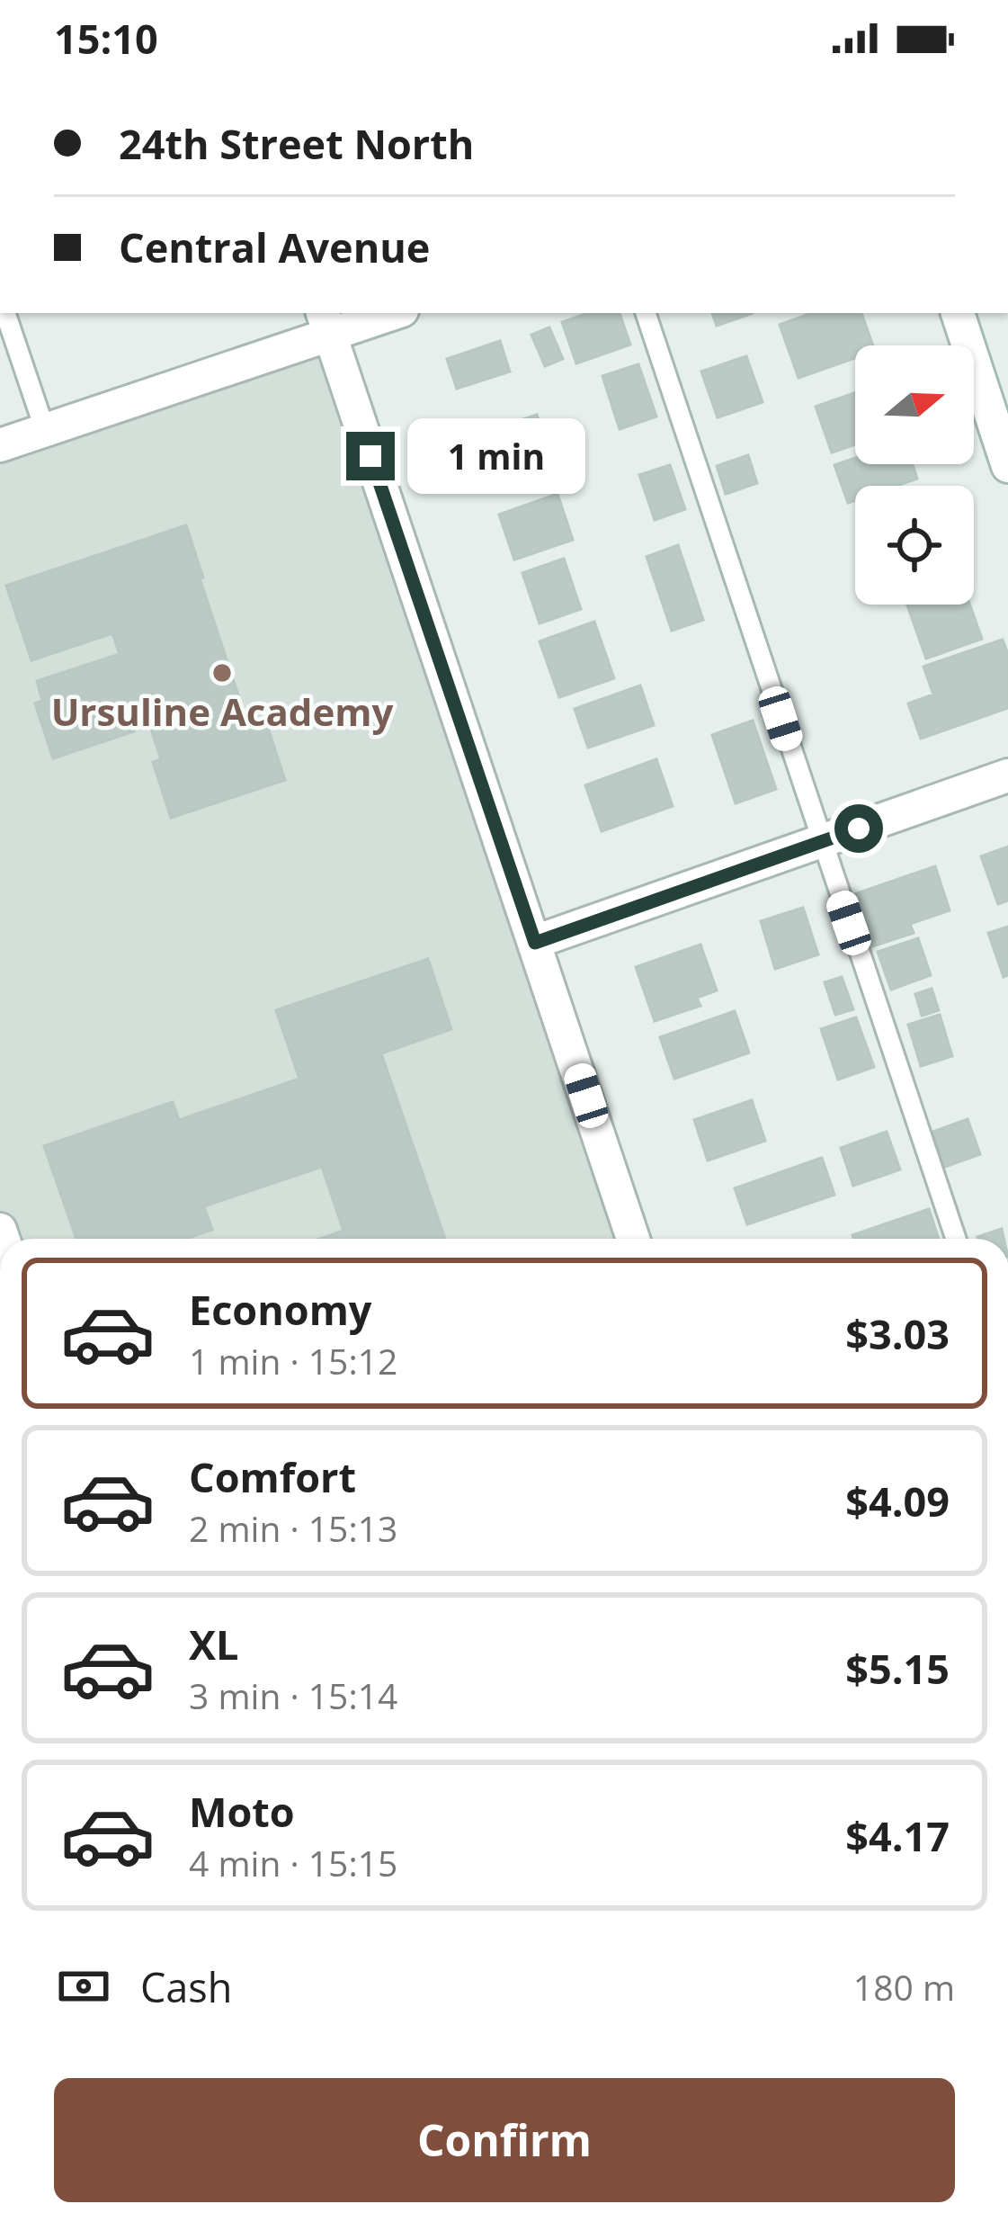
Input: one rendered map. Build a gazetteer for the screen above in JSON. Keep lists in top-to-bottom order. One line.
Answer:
{"places":["Ursuline Academy"],"north":"right","page":{"status":"15:10","banner":["24th Street North","Central Avenue"],"bubble":"1 min","list":[{"name":"Economy","note":"1 min · 15:12","value":"$3.03"},{"name":"Comfort","note":"2 min · 15:13","value":"$4.09"},{"name":"XL","note":"3 min · 15:14","value":"$5.15"},{"name":"Moto","note":"4 min · 15:15","value":"$4.17"}],"pay":["Cash","180 m"],"buttons":"Confirm"}}
